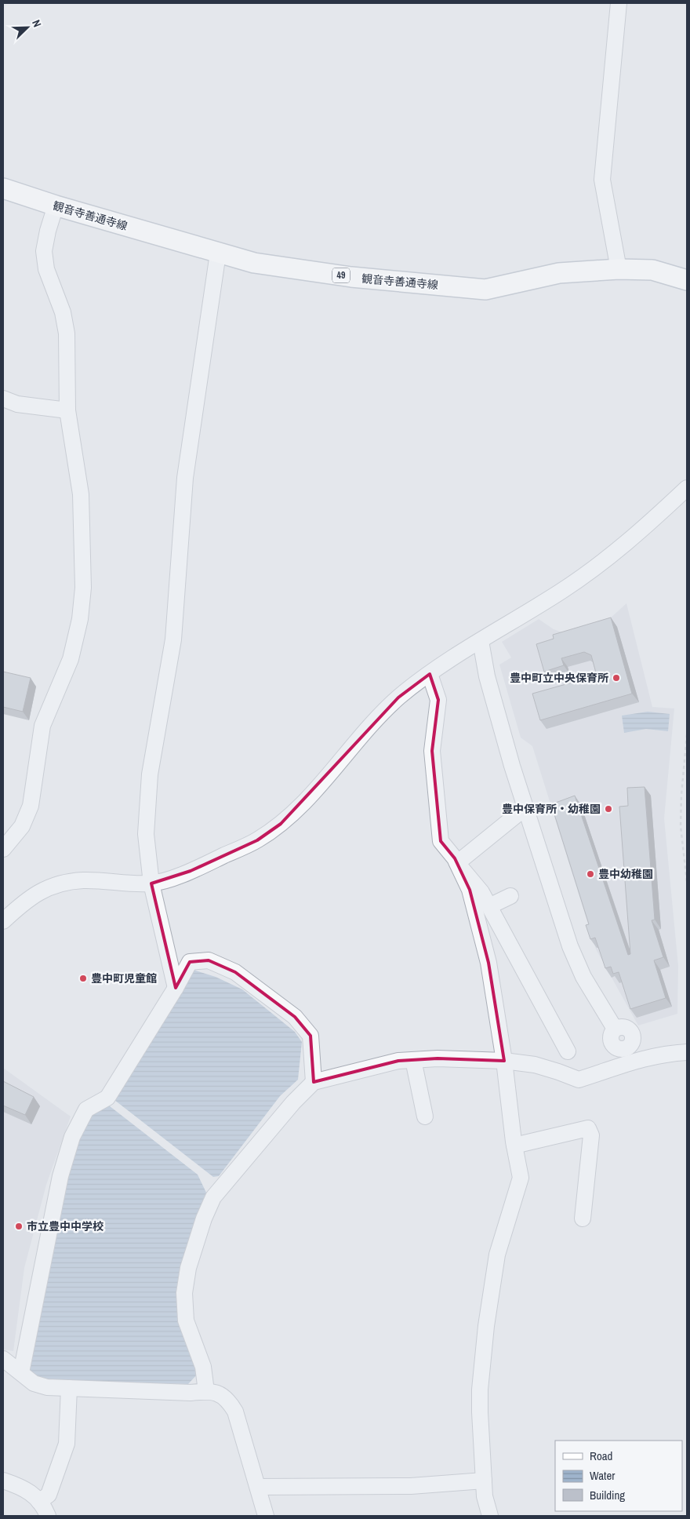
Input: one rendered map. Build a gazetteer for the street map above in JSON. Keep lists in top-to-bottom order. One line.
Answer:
{"streets":{"main road":["観音寺善通寺線","49"]},"places":["豊中町立中央保育所","豊中保育所・幼稚園","豊中幼稚園","豊中町児童館","市立豊中中学校"],"legend":["Road","Water","Building"],"north":"top right"}
